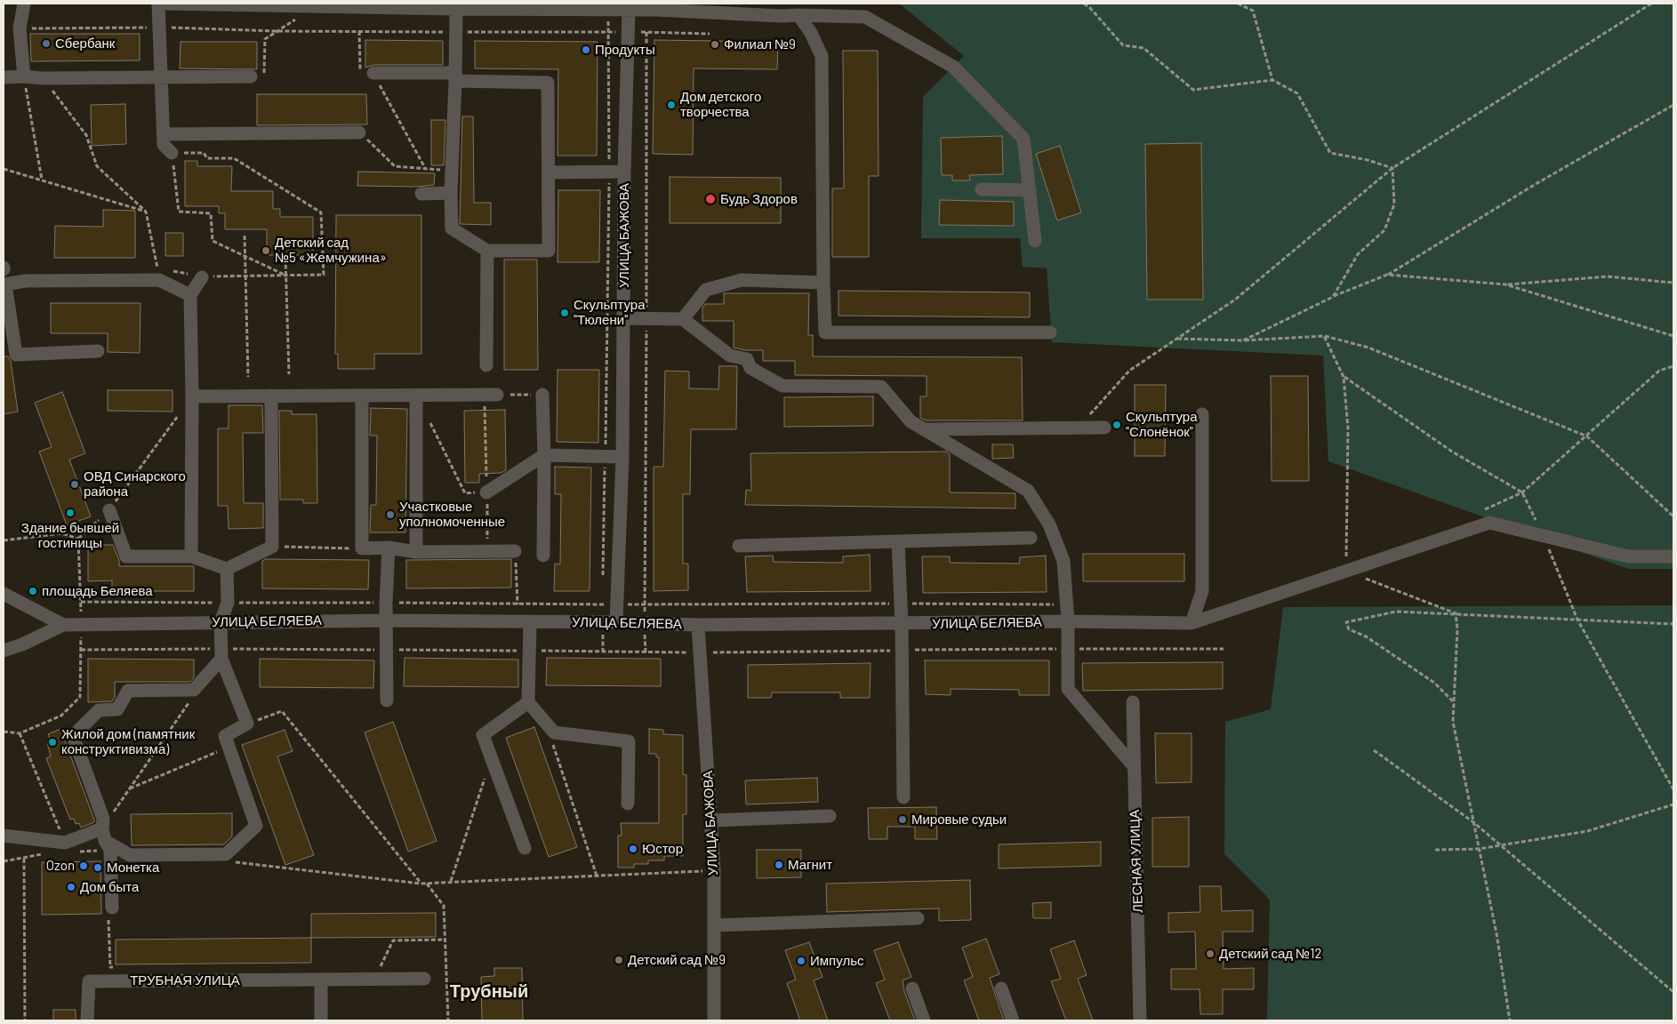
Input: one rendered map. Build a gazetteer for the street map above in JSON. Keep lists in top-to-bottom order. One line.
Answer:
{"streets":{"street":["УЛИЦА БАЖОВА","УЛИЦА БЕЛЯЕВА","ЛЕСНАЯ УЛИЦА","ТРУБНАЯ УЛИЦА"]},"crossings":[["УЛИЦА БАЖОВА","УЛИЦА БЕЛЯЕВА"]],"districts":["Трубный"],"places":["Сбербанк","Филиал №9","Продукты","Дом детского творчества","Будь Здоров","Детский сад №5 «Жемчужина»","Скульптура \"Тюлени\"","Скульптура \"Слонёнок\"","ОВД Синарского района","Здание бывшей гостиницы","Участковые уполномоченные","площадь Беляева","Жилой дом (памятник конструктивизма)","Мировые судьи","Юстор","Магнит","Ozon","Монетка","Дом быта","Детский сад №12","Детский сад №9","Импульс"]}
